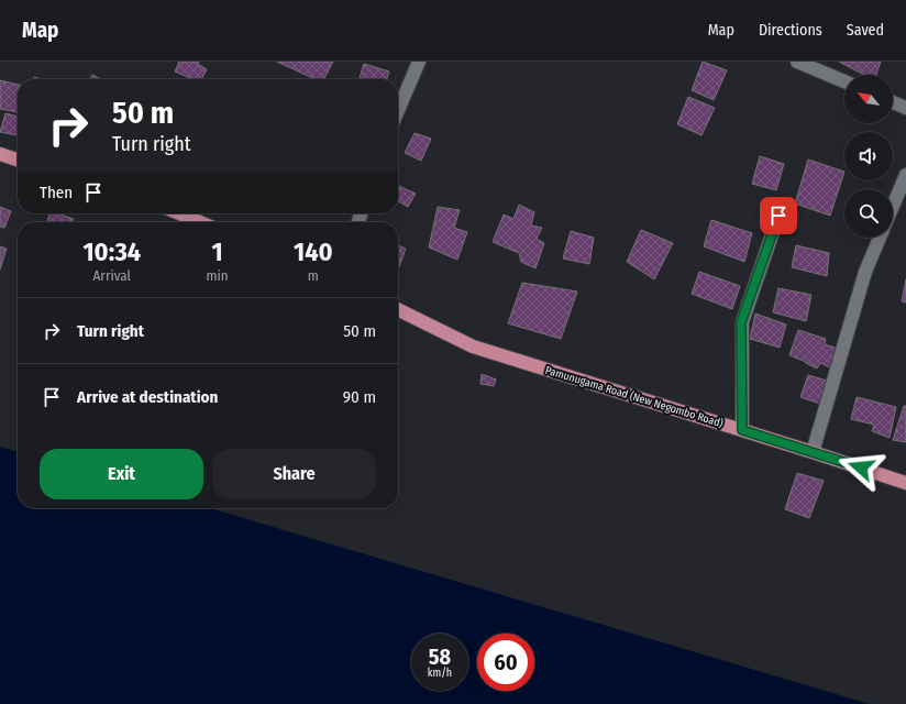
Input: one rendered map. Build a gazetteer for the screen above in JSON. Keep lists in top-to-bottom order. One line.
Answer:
{"streets":{"main road":["Pamunugama Road (New Negombo Road)"]},"north":"top left","page":{"header":"Map","nav":["Map","Directions","Saved"],"turn":["50 m","Turn right"],"then":"Then","eta":["10:34","Arrival","1","min","140","m"],"list":[{"name":"Turn right","value":"50 m"},{"name":"Arrive at destination","value":"90 m"}],"buttons":["Exit","Share"],"speed":"58 km/h","limit":"60"}}
